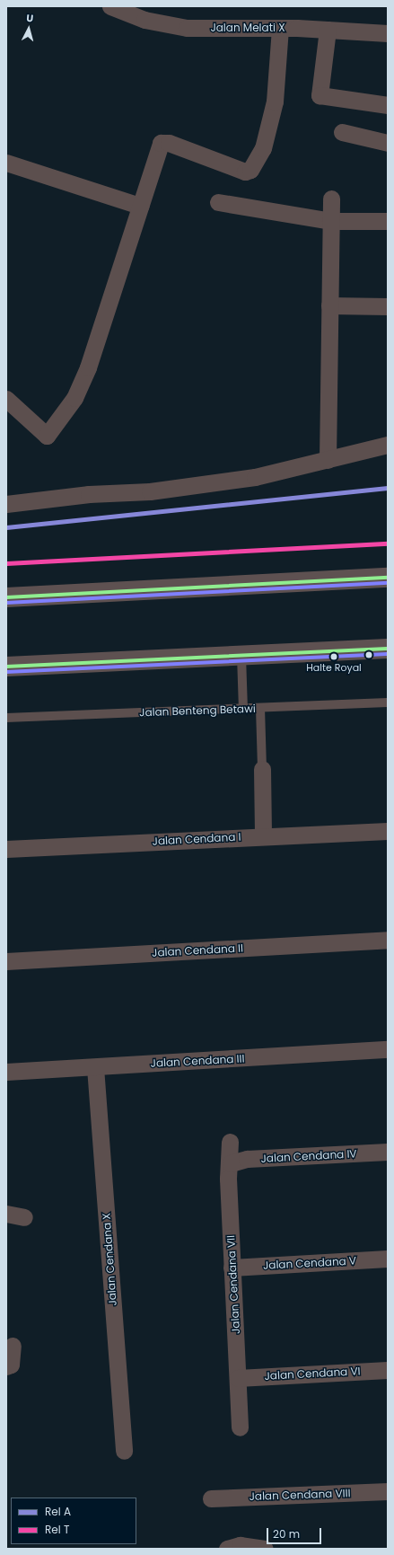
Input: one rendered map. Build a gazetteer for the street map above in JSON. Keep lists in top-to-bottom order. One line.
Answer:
{"streets":{"street":["Jalan Melati X","Jalan Cendana I","Jalan Cendana II","Jalan Cendana III","Jalan Cendana IV","Jalan Cendana X","Jalan Cendana V","Jalan Cendana VII","Jalan Cendana VI","Jalan Cendana VIII"],"lane":["Jalan Benteng Betawi"]},"crossings":[["Jalan Cendana III","Jalan Cendana X"],["Jalan Cendana IV","Jalan Cendana VII"],["Jalan Cendana V","Jalan Cendana VII"],["Jalan Cendana VII","Jalan Cendana VI"]],"places":["Halte Royal"],"lines":["rail line A","rail line T"],"legend":["Rel A","Rel T"],"scale_bar":"20 m","north":"top"}
